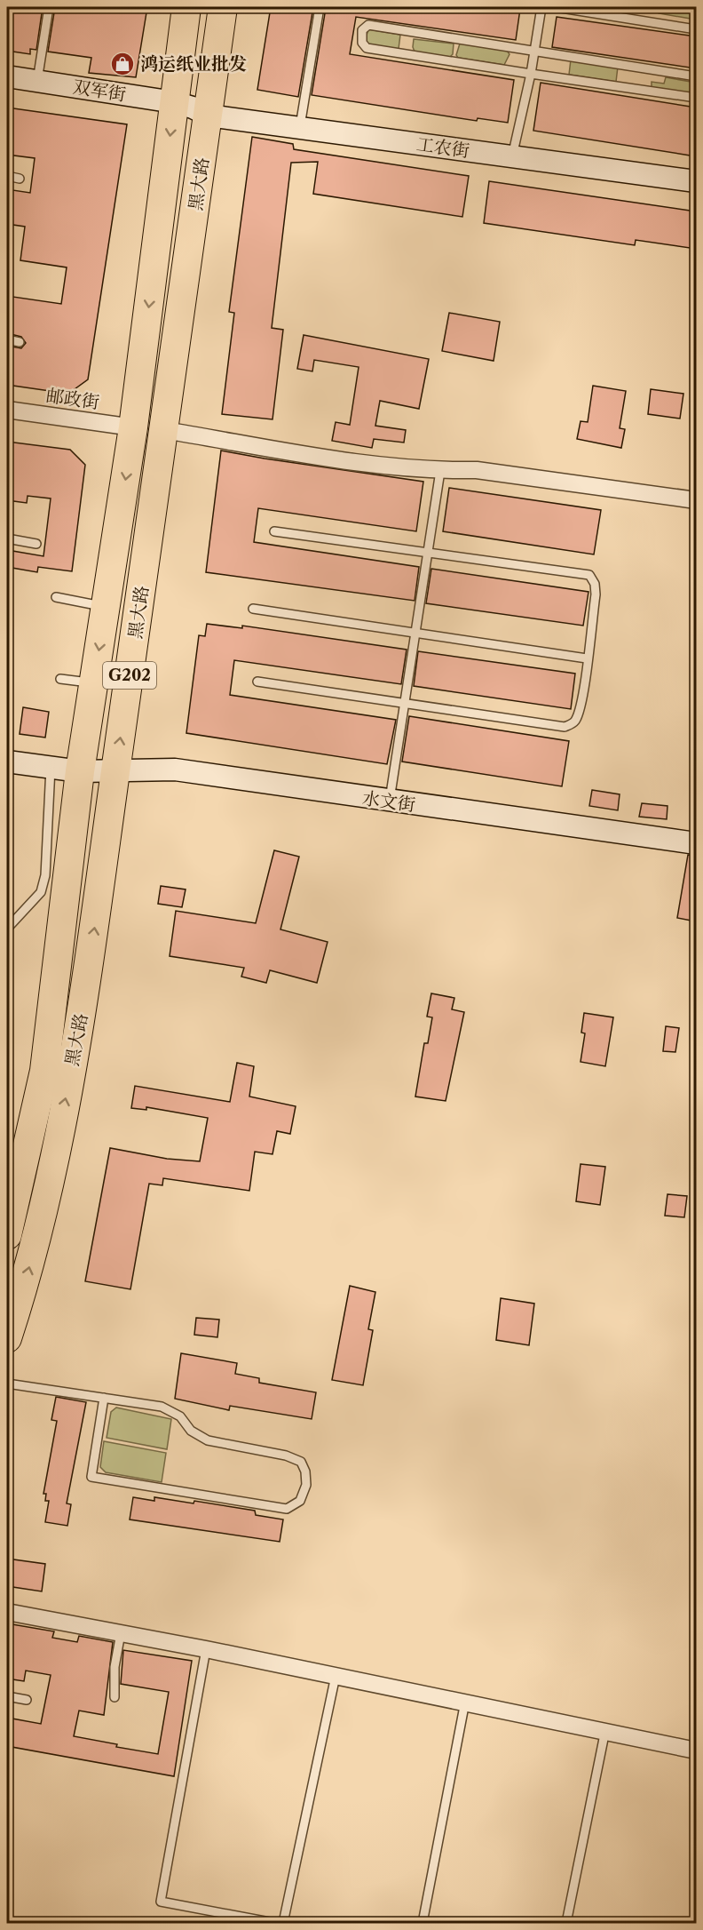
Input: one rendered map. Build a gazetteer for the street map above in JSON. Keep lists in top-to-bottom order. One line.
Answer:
{"streets":{"highway":["黑大路","G202"],"street":["双军街","工农街","邮政街","水文街"]},"crossings":[["双军街","工农街"],["双军街","黑大路"],["工农街","黑大路"],["黑大路","邮政街"],["黑大路","水文街"]],"places":{"shop":["鸿运纸业批发"]}}
